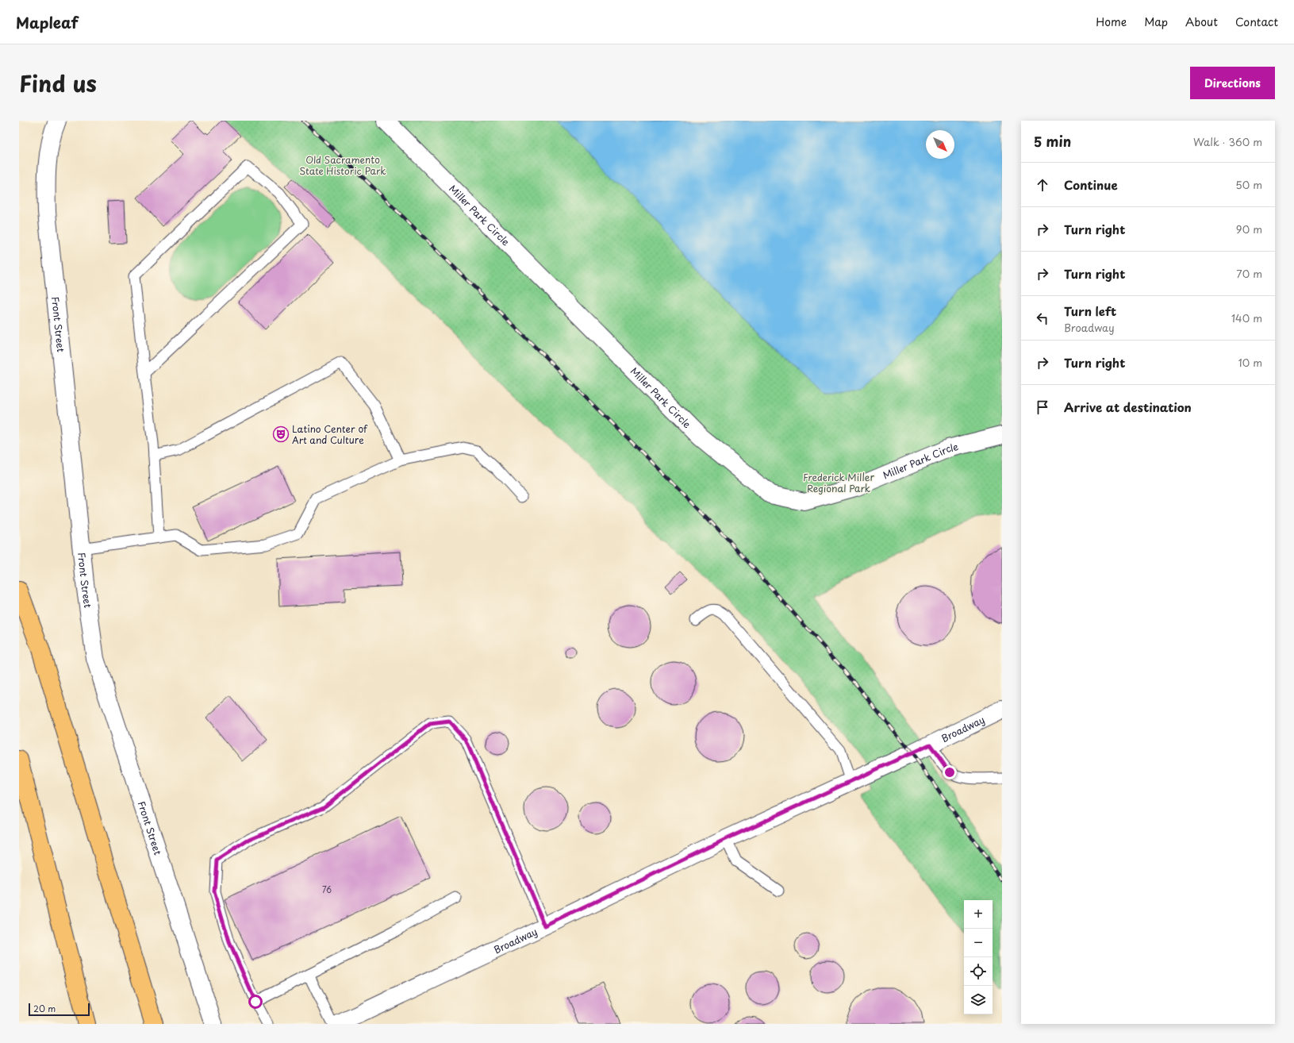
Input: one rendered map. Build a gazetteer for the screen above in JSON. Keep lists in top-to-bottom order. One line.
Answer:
{"streets":{"street":["Miller Park Circle","Front Street","Broadway"]},"parks":["Old Sacramento State Historic Park","Frederick Miller Regional Park"],"places":{"theatre":["Latino Center of Art and Culture"]},"house_numbers":["76"],"scale_bar":"20 m","north":"bottom right","page":{"header":"Mapleaf","nav":["Home","Map","About","Contact"],"title":"Find us","buttons":"Directions","heading":["5 min","Walk · 360 m"],"list":[["Continue","50 m"],["Turn right","90 m"],["Turn right","70 m"],["Turn left","Broadway","140 m"],["Turn right","10 m"],"Arrive at destination"],"map_buttons":["+","−"],"scale":"20 m"}}
